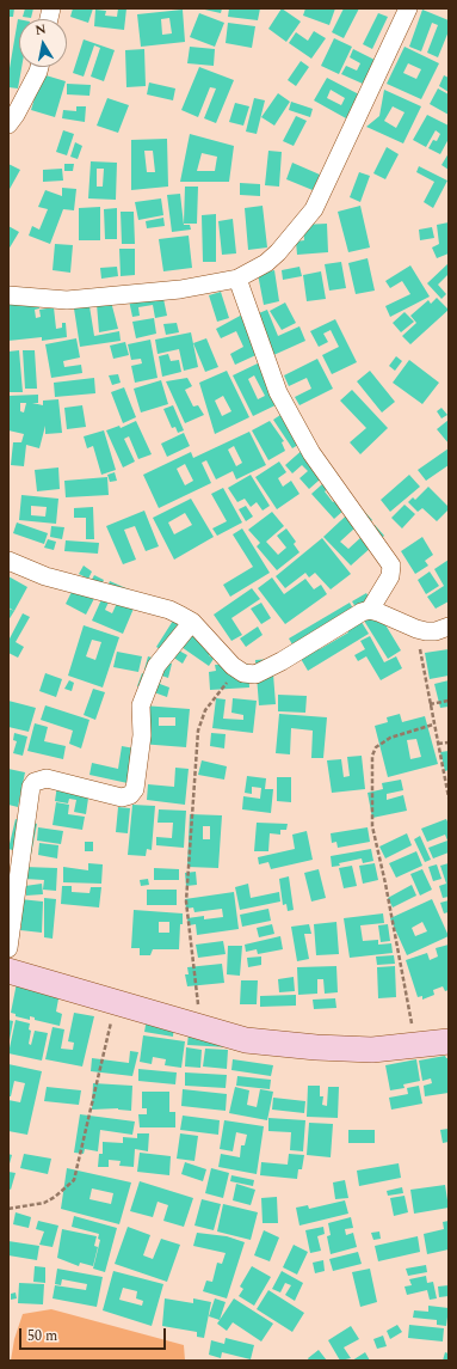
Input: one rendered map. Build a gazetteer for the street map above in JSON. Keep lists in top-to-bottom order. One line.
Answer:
{"scale_bar":"50 m","north":"top"}
